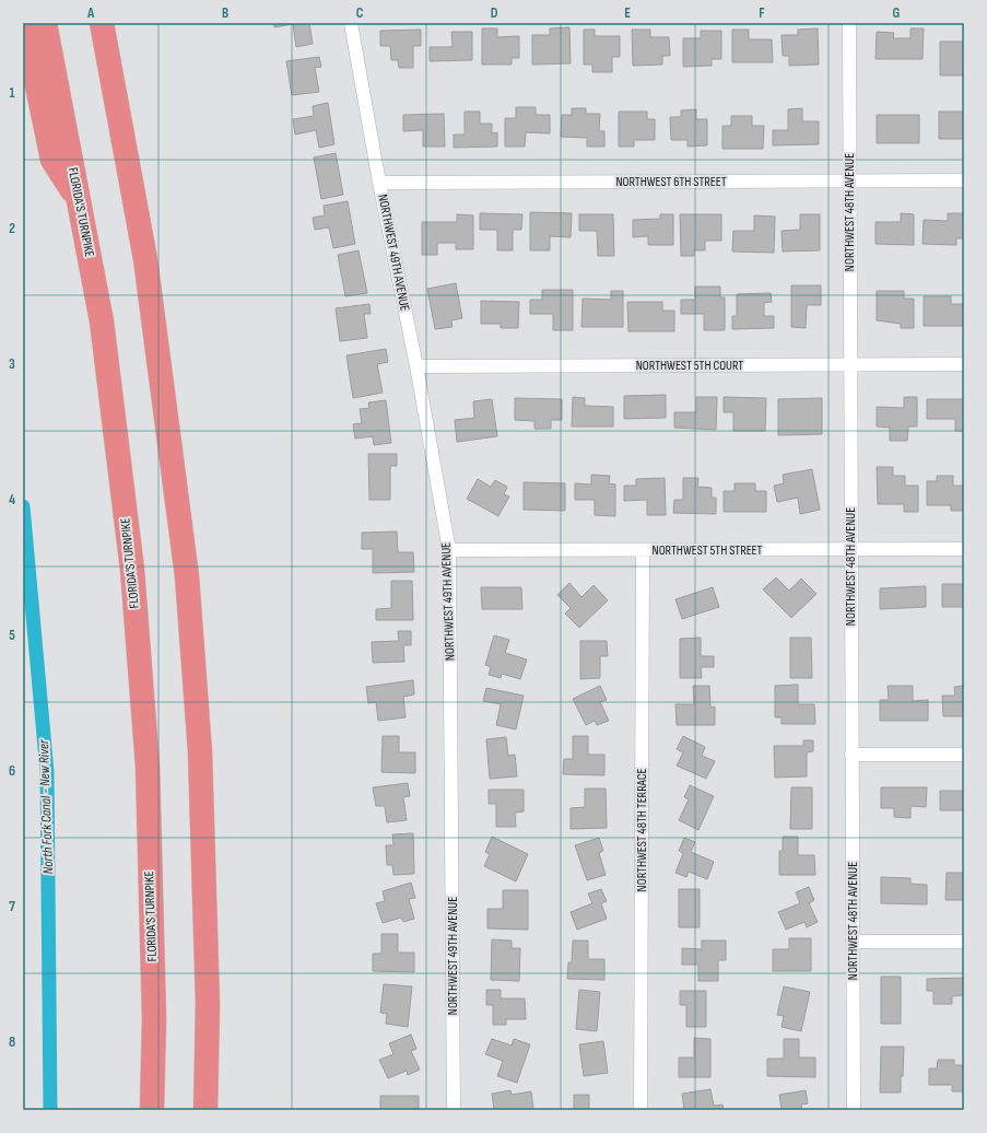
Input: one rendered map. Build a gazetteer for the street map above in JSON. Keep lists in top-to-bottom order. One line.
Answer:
{"streets":{"highway":["FLORIDA'S TURNPIKE"],"street":["NORTHWEST 6TH STREET","NORTHWEST 48TH AVENUE","NORTHWEST 49TH AVENUE","NORTHWEST 5TH COURT","NORTHWEST 5TH STREET","NORTHWEST 48TH TERRACE"]},"crossings":[["NORTHWEST 6TH STREET","NORTHWEST 48TH AVENUE"],["NORTHWEST 6TH STREET","NORTHWEST 49TH AVENUE"],["NORTHWEST 48TH AVENUE","NORTHWEST 5TH COURT"],["NORTHWEST 48TH AVENUE","NORTHWEST 5TH STREET"],["NORTHWEST 49TH AVENUE","NORTHWEST 5TH COURT"],["NORTHWEST 49TH AVENUE","NORTHWEST 5TH STREET"],["NORTHWEST 5TH STREET","NORTHWEST 48TH TERRACE"]],"water":["North Fork Canal - New River"],"grid":{"columns":["A","B","C","D","E","F","G"],"rows":["1","2","3","4","5","6","7","8"]}}
